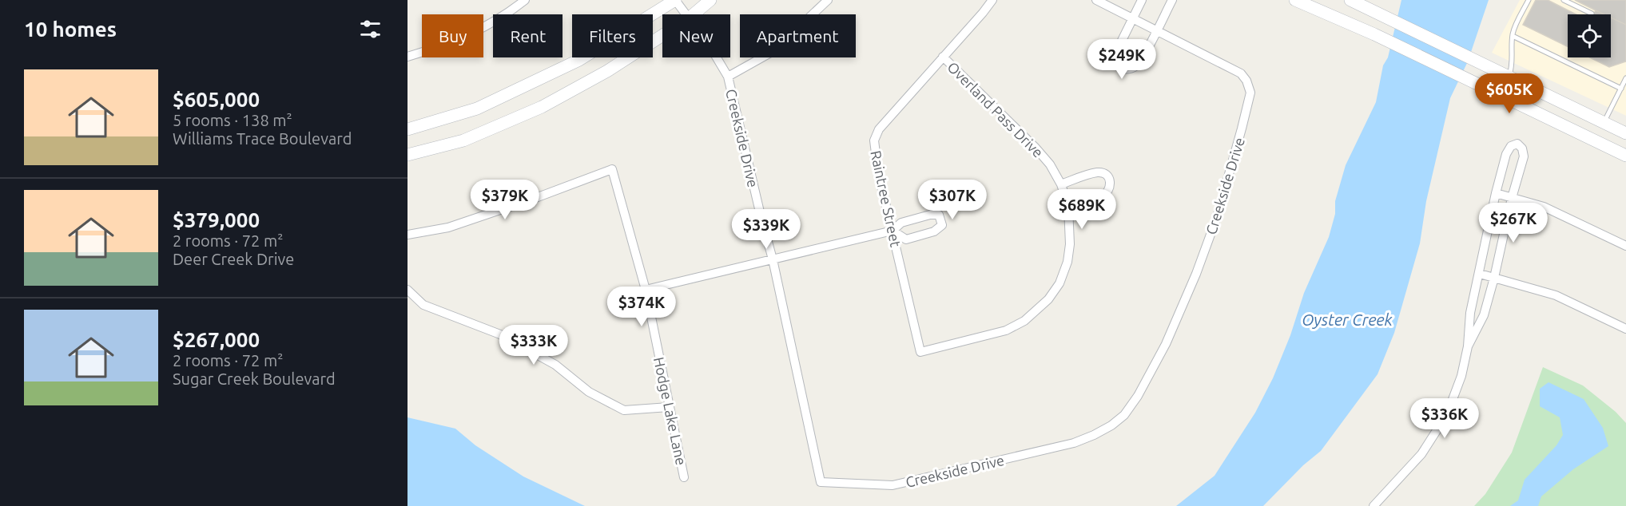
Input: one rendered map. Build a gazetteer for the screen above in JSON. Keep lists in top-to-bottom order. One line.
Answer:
{"streets":{"street":["Overland Pass Drive","Creekside Drive","Raintree Street","Hodge Lake Lane"]},"crossings":[["Overland Pass Drive","Raintree Street"]],"water":["Oyster Creek"],"page":{"heading":"10 homes","chip":["Buy","Rent","Filters","New","Apartment"],"price":["$249K","$605K","$379K","$307K","$689K","$267K","$339K","$374K","$333K","$336K"],"list":[{"name":"$605,000","note":"5 rooms · 138 m² · Williams Trace Boulevard"},{"name":"$379,000","note":"2 rooms · 72 m² · Deer Creek Drive"},{"name":"$267,000","note":"2 rooms · 72 m² · Sugar Creek Boulevard"}]}}
